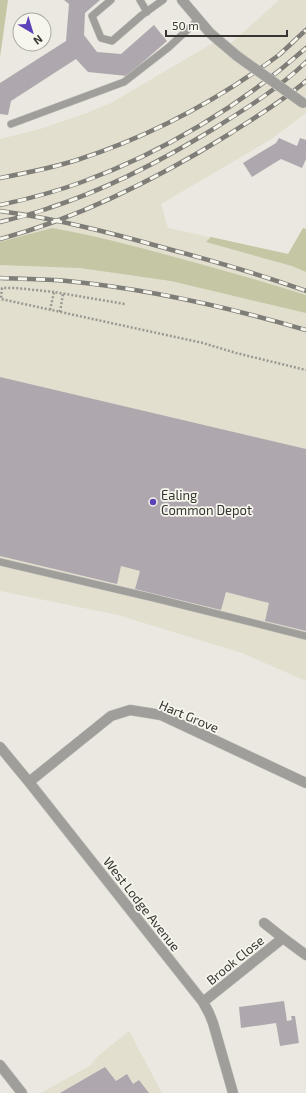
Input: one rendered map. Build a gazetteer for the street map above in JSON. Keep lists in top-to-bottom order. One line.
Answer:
{"streets":{"street":["Hart Grove","West Lodge Avenue","Brook Close"]},"crossings":[["Hart Grove","West Lodge Avenue"],["West Lodge Avenue","Brook Close"]],"places":["Ealing Common Depot"],"scale_bar":"50 m","north":"bottom right"}
